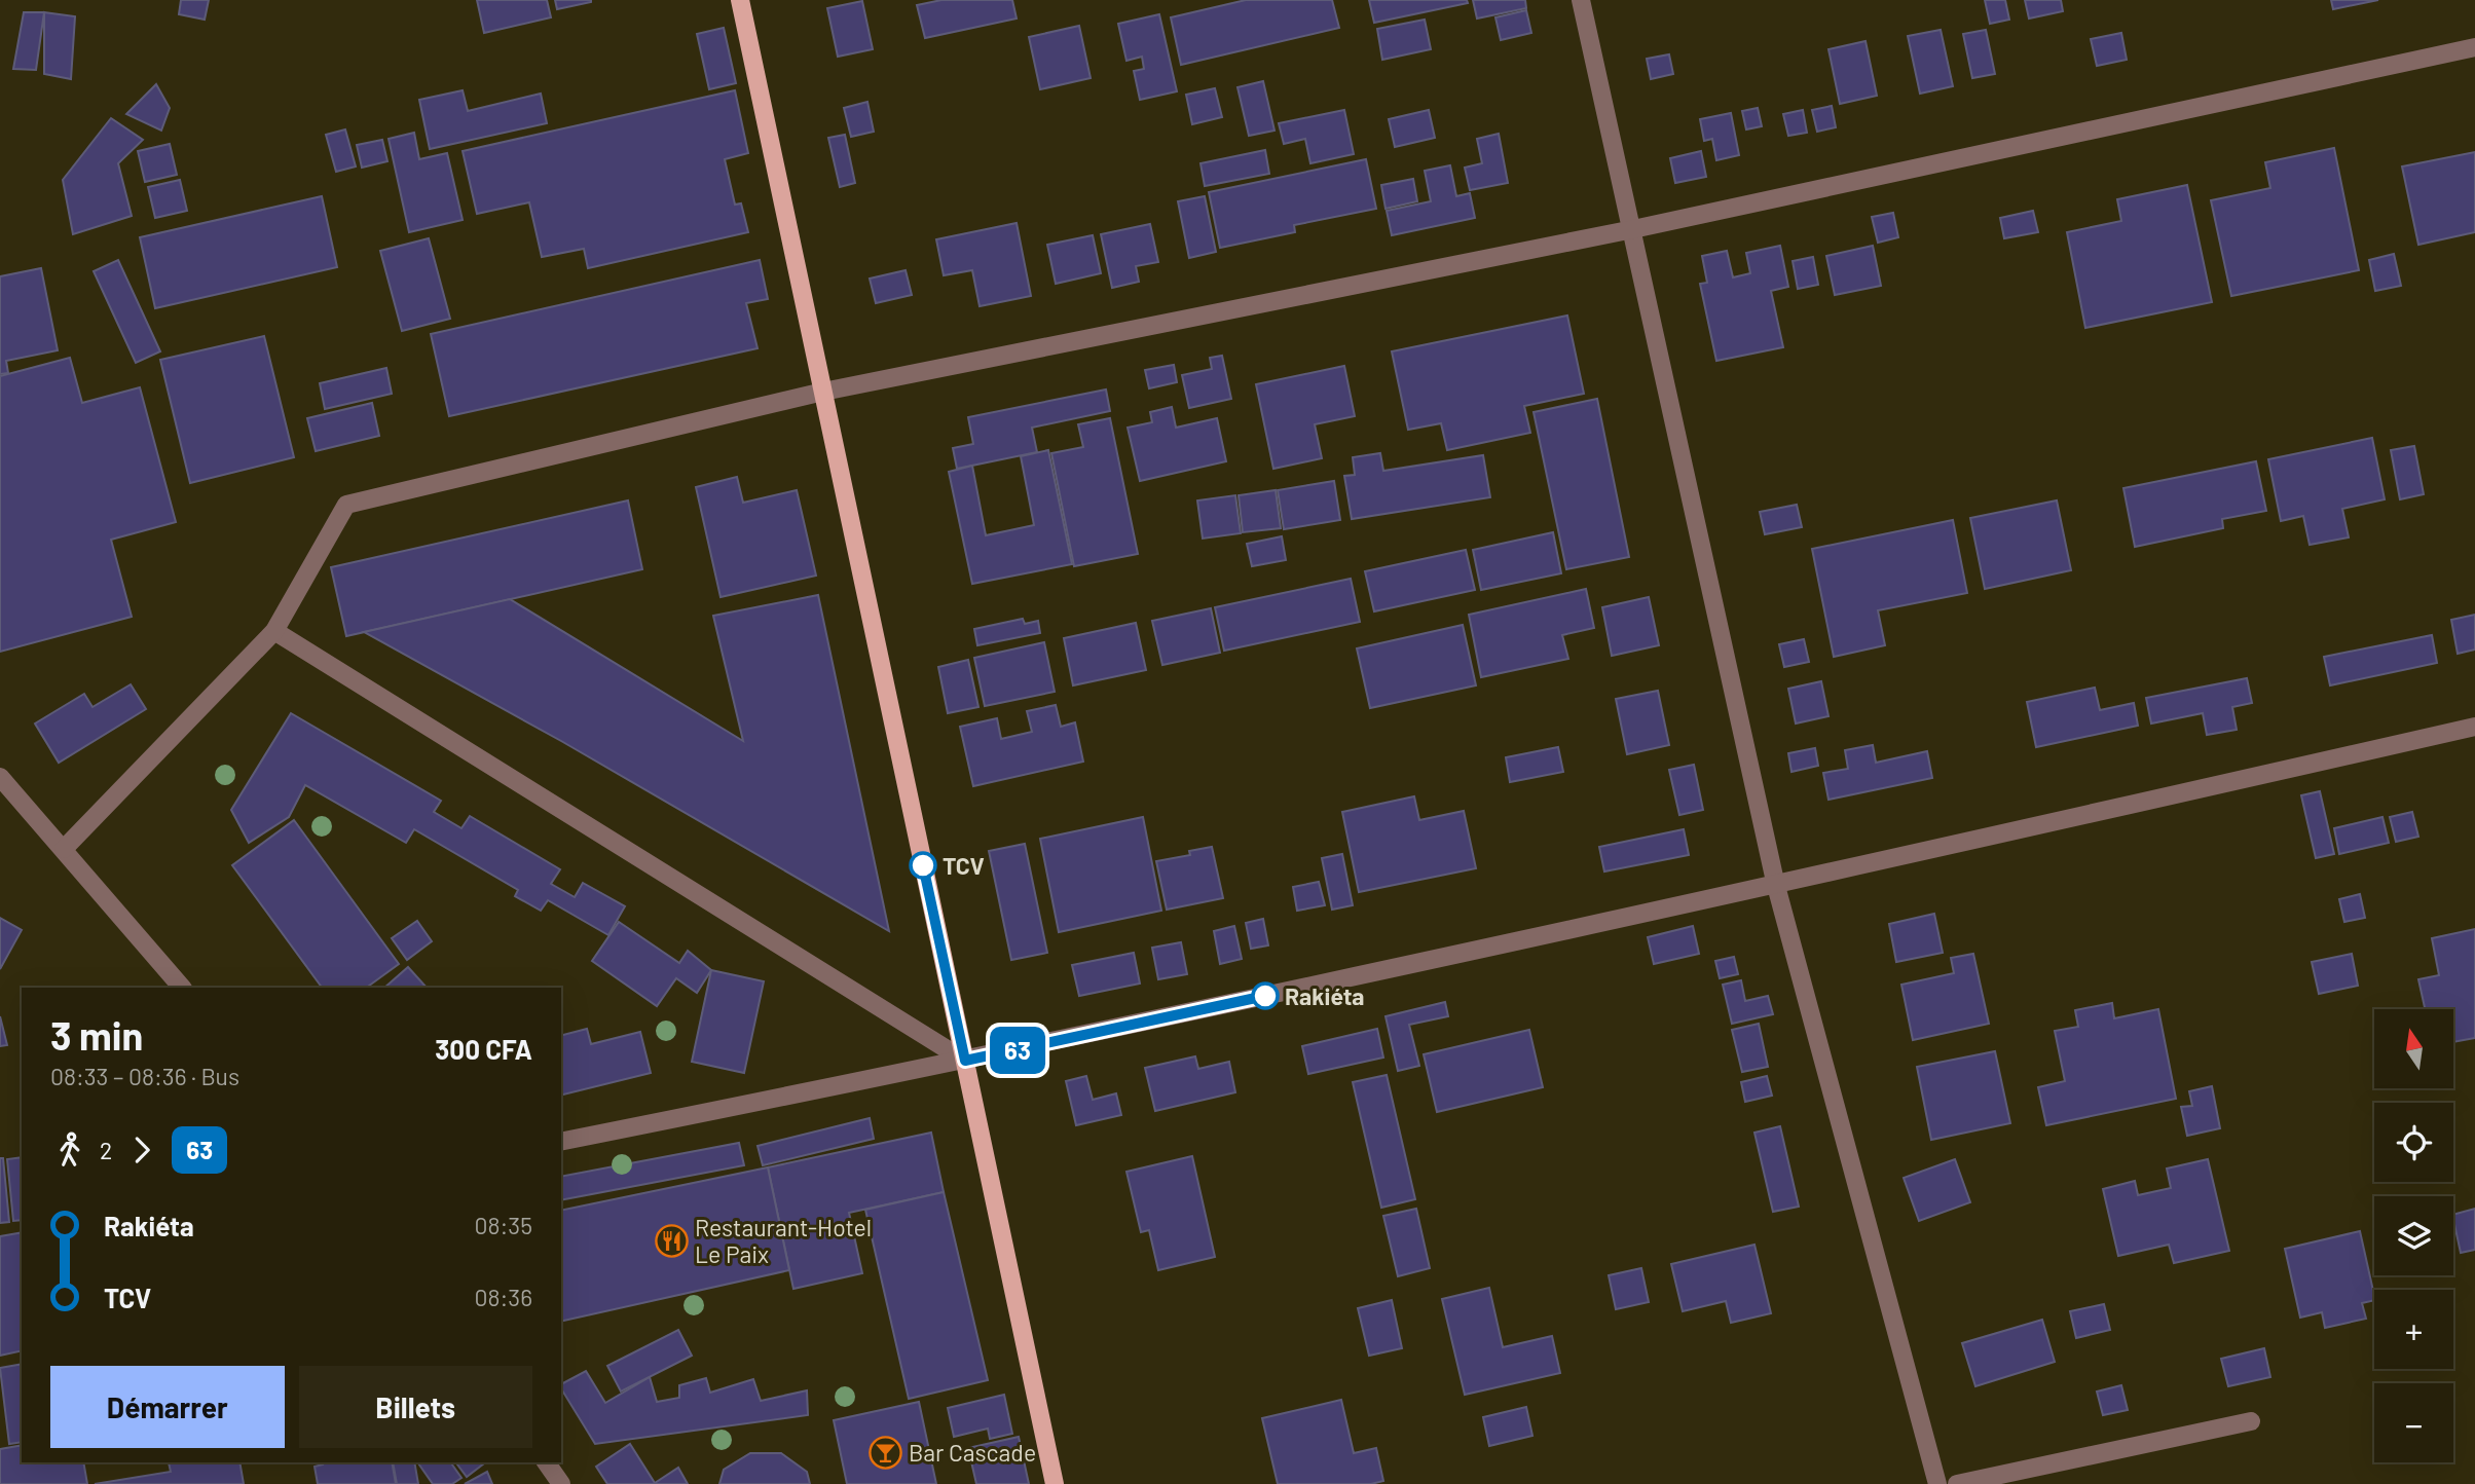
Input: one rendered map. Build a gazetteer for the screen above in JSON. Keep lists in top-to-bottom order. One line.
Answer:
{"places":{"other":["TCV","Rakiéta"],"restaurant":["Restaurant-Hotel Le Paix"],"bar":["Bar Cascade"]},"lines":["bus line 63"],"north":"top","page":{"on_map":"63","heading":["3 min","08:33 – 08:36 · Bus","300 CFA"],"map_buttons":["+","−"],"legs":["2","63"],"list":[{"name":"Rakiéta","value":"08:35"},{"name":"TCV","value":"08:36"}],"buttons":["Démarrer","Billets"]}}
